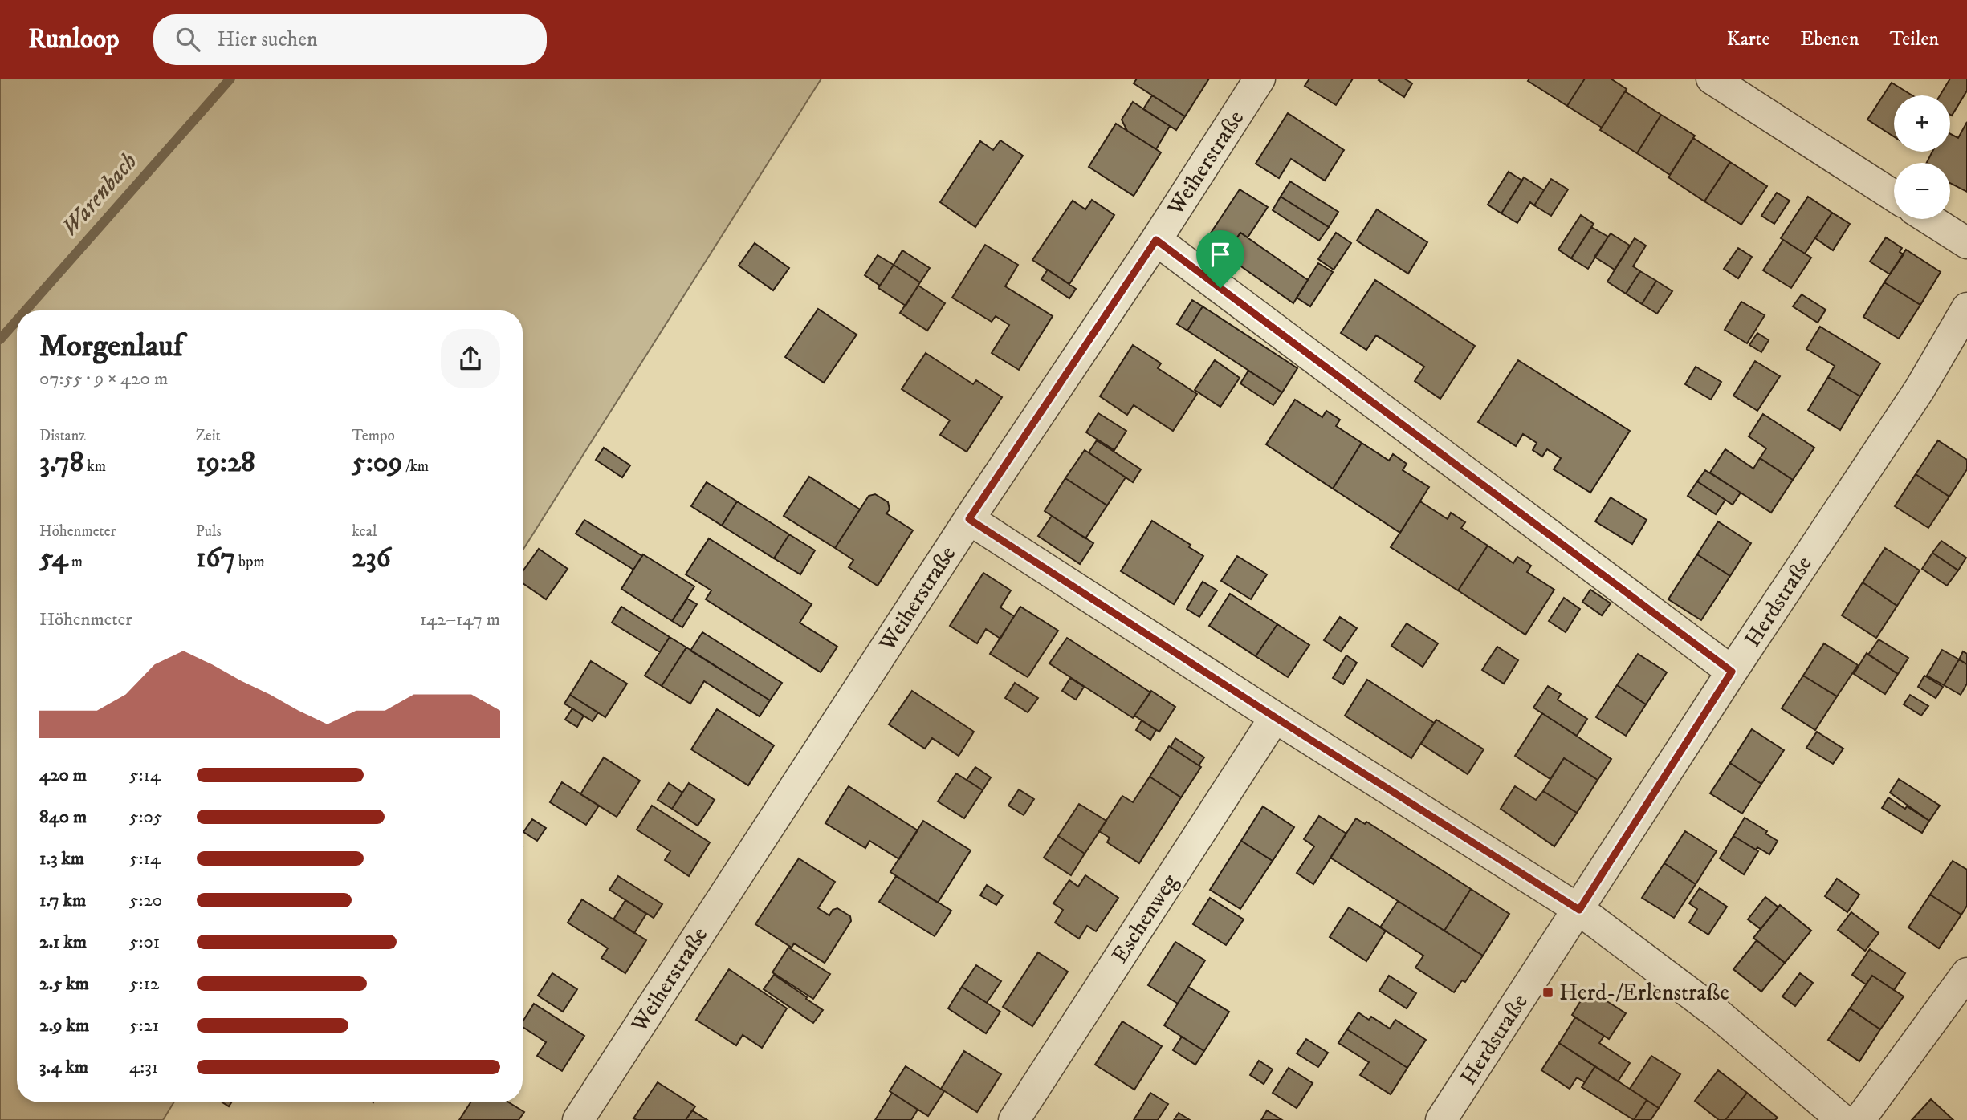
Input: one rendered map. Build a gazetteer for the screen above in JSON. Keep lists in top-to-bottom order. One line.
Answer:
{"streets":{"street":["Weiherstraße","Herdstraße","Eschenweg"]},"water":["Warenbach"],"places":{"transit":["Herd-/Erlenstraße"]},"page":{"header":"Runloop","search":"Hier suchen","nav":["Karte","Ebenen","Teilen"],"map_buttons":["+","−"],"heading":["Morgenlauf","07:55 · 9 × 420 m"],"stats":[["Distanz","3.78 km"],["Zeit","19:28"],["Tempo","5:09 /km"],["Höhenmeter","54 m"],["Puls","167 bpm"],["kcal","236"]],"chart":["Höhenmeter","142–147 m"],"list":[{"name":"420 m","note":"5:14"},{"name":"840 m","note":"5:05"},{"name":"1.3 km","note":"5:14"},{"name":"1.7 km","note":"5:20"},{"name":"2.1 km","note":"5:01"},{"name":"2.5 km","note":"5:12"},{"name":"2.9 km","note":"5:21"},{"name":"3.4 km","note":"4:31"}]}}
